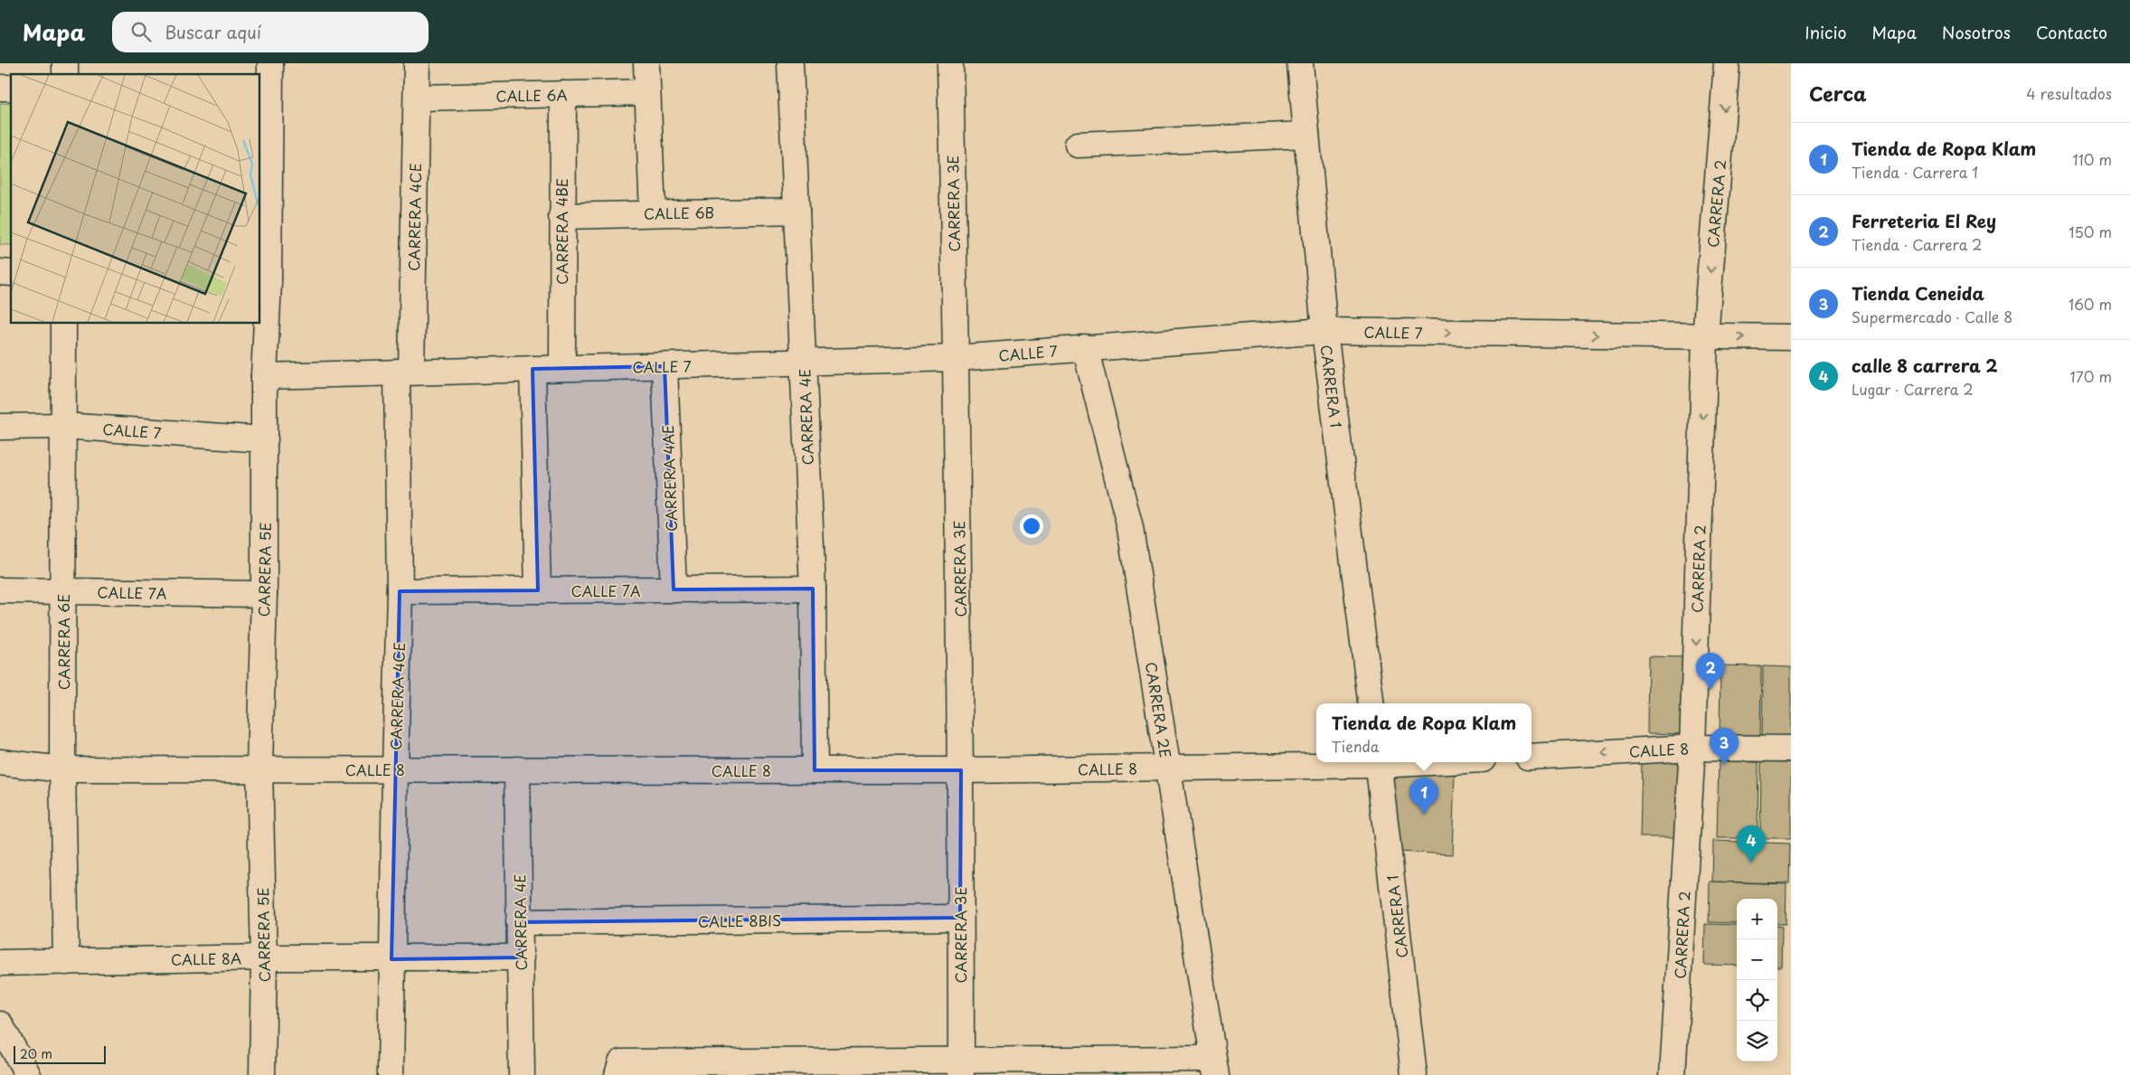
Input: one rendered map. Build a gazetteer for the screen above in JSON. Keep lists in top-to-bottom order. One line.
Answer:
{"streets":{"street":["CALLE 6A","CARRERA 3E","CARRERA 2","CALLE 6B","CARRERA 4CE","CARRERA 4BE","CALLE 7","CARRERA 1","CARRERA 4E","CARRERA 4AE","CARRERA 5E","CALLE 7A","CARRERA 6E","CARRERA 2E","CALLE 8","CALLE 8BIS","CALLE 8A"]},"crossings":[["CALLE 6A","CARRERA 4CE"],["CALLE 6A","CARRERA 4BE"],["CARRERA 3E","CALLE 7"],["CARRERA 3E","CALLE 8"],["CARRERA 3E","CALLE 8BIS"],["CARRERA 2","CALLE 7"],["CARRERA 2","CALLE 8"],["CALLE 6B","CARRERA 4BE"],["CALLE 6B","CARRERA 4E"],["CARRERA 4CE","CALLE 7"],["CARRERA 4CE","CALLE 7A"],["CARRERA 4CE","CALLE 8"],["CARRERA 4CE","CALLE 8A"],["CARRERA 4BE","CALLE 7"],["CALLE 7","CARRERA 1"],["CALLE 7","CARRERA 4E"],["CALLE 7","CARRERA 4AE"],["CALLE 7","CARRERA 5E"],["CALLE 7","CARRERA 6E"],["CALLE 7","CARRERA 2E"],["CARRERA 1","CALLE 8"],["CARRERA 4E","CALLE 7A"],["CARRERA 4E","CALLE 8"],["CARRERA 4E","CALLE 8BIS"],["CARRERA 4E","CALLE 8A"],["CARRERA 4AE","CALLE 7A"],["CARRERA 5E","CALLE 7A"],["CARRERA 5E","CALLE 8"],["CARRERA 5E","CALLE 8A"],["CALLE 7A","CARRERA 6E"],["CARRERA 6E","CALLE 8"],["CARRERA 6E","CALLE 8A"],["CARRERA 2E","CALLE 8"]],"one_way":["CARRERA 2"],"scale_bar":"20 m","page":{"header":"Mapa","search":"Buscar aquí","nav":["Inicio","Mapa","Nosotros","Contacto"],"heading":["Cerca","4 resultados"],"list":[{"mark":"1","name":"Tienda de Ropa Klam","note":"Tienda · Carrera 1","value":"110 m"},{"mark":"2","name":"Ferreteria El Rey","note":"Tienda · Carrera 2","value":"150 m"},{"mark":"3","name":"Tienda Ceneida","note":"Supermercado · Calle 8","value":"160 m"},{"mark":"4","name":"calle 8 carrera 2","note":"Lugar · Carrera 2","value":"170 m"}],"pins":["2","3","1","4"],"popup":["Tienda de Ropa Klam","Tienda"],"map_buttons":["+","−"],"scale":"20 m"}}
